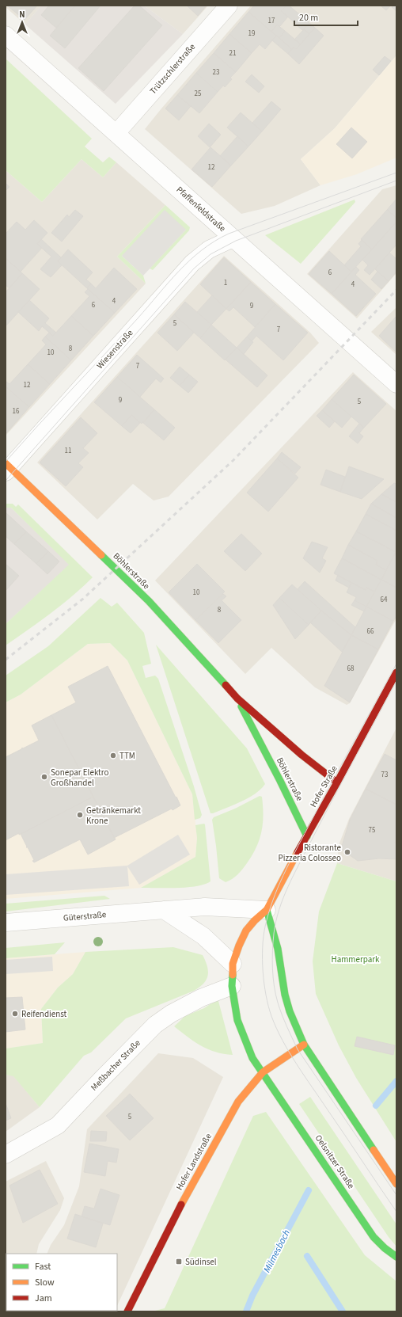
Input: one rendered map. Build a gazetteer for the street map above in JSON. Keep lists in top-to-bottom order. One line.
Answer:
{"streets":{"main road":["Böhlerstraße","Hofer Straße","Hofer Landstraße","Oelsnitzer Straße"],"street":["Trützschlerstraße","Pfaffenfeldstraße","Wiesenstraße","Güterstraße","Meßbacher Straße"]},"crossings":[["Trützschlerstraße","Pfaffenfeldstraße"],["Pfaffenfeldstraße","Wiesenstraße"],["Wiesenstraße","Böhlerstraße"],["Böhlerstraße","Hofer Straße"],["Hofer Straße","Güterstraße"],["Hofer Straße","Meßbacher Straße"],["Hofer Straße","Hofer Landstraße"],["Hofer Straße","Oelsnitzer Straße"],["Hofer Landstraße","Oelsnitzer Straße"]],"water":["Milmesbach"],"parks":["Hammerpark"],"places":{"other":["TTM","Sonepar Elektro Großhandel","Getränkemarkt Krone","Ristorante Pizzeria Colosseo","Reifendienst"],"transit":["Südinsel"]},"house_numbers":["17","19","21","23","25","12","6","1","4","4","6","9","5","7","8","10","7","12","9","5","16","11","10","64","8","66","68","73","75","5"],"legend":["Fast","Slow","Jam"],"scale_bar":"20 m","north":"top"}
